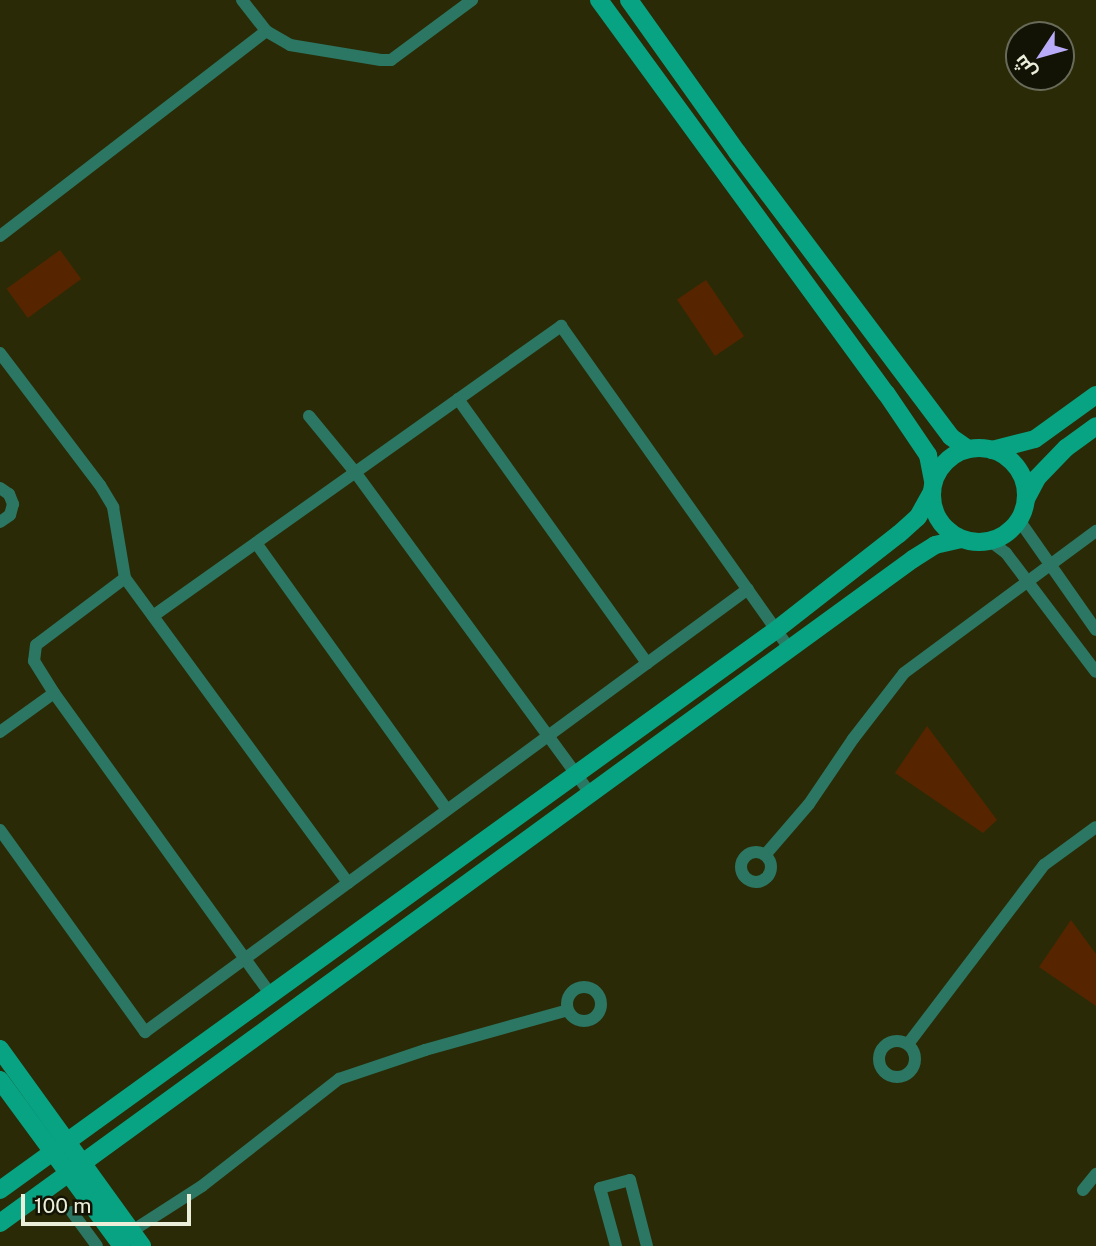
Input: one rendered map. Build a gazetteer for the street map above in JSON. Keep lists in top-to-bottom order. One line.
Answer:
{"scale_bar":"100 m","north":"bottom left"}
